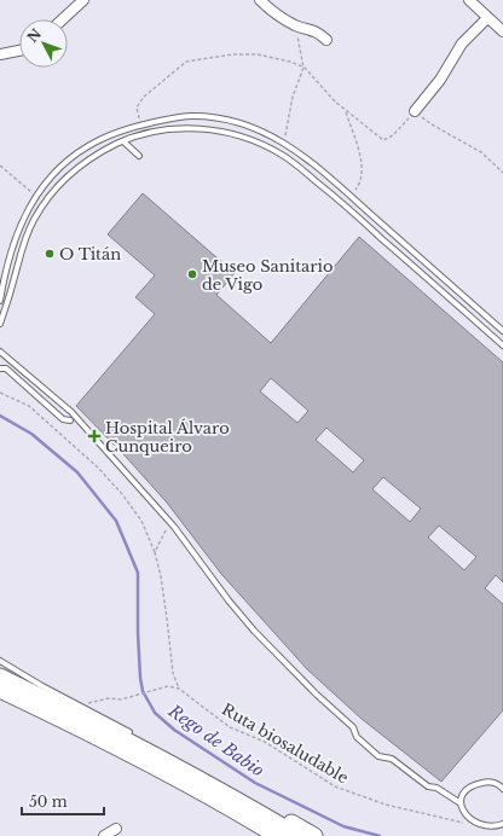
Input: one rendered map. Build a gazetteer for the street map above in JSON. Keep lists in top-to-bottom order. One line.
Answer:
{"streets":{"path":["Ruta biosaludable"]},"water":["Rego de Babio"],"places":{"other":["O Titán","Museo Sanitario de Vigo"],"health":["Hospital Álvaro Cunqueiro"]},"scale_bar":"50 m","north":"top left"}
